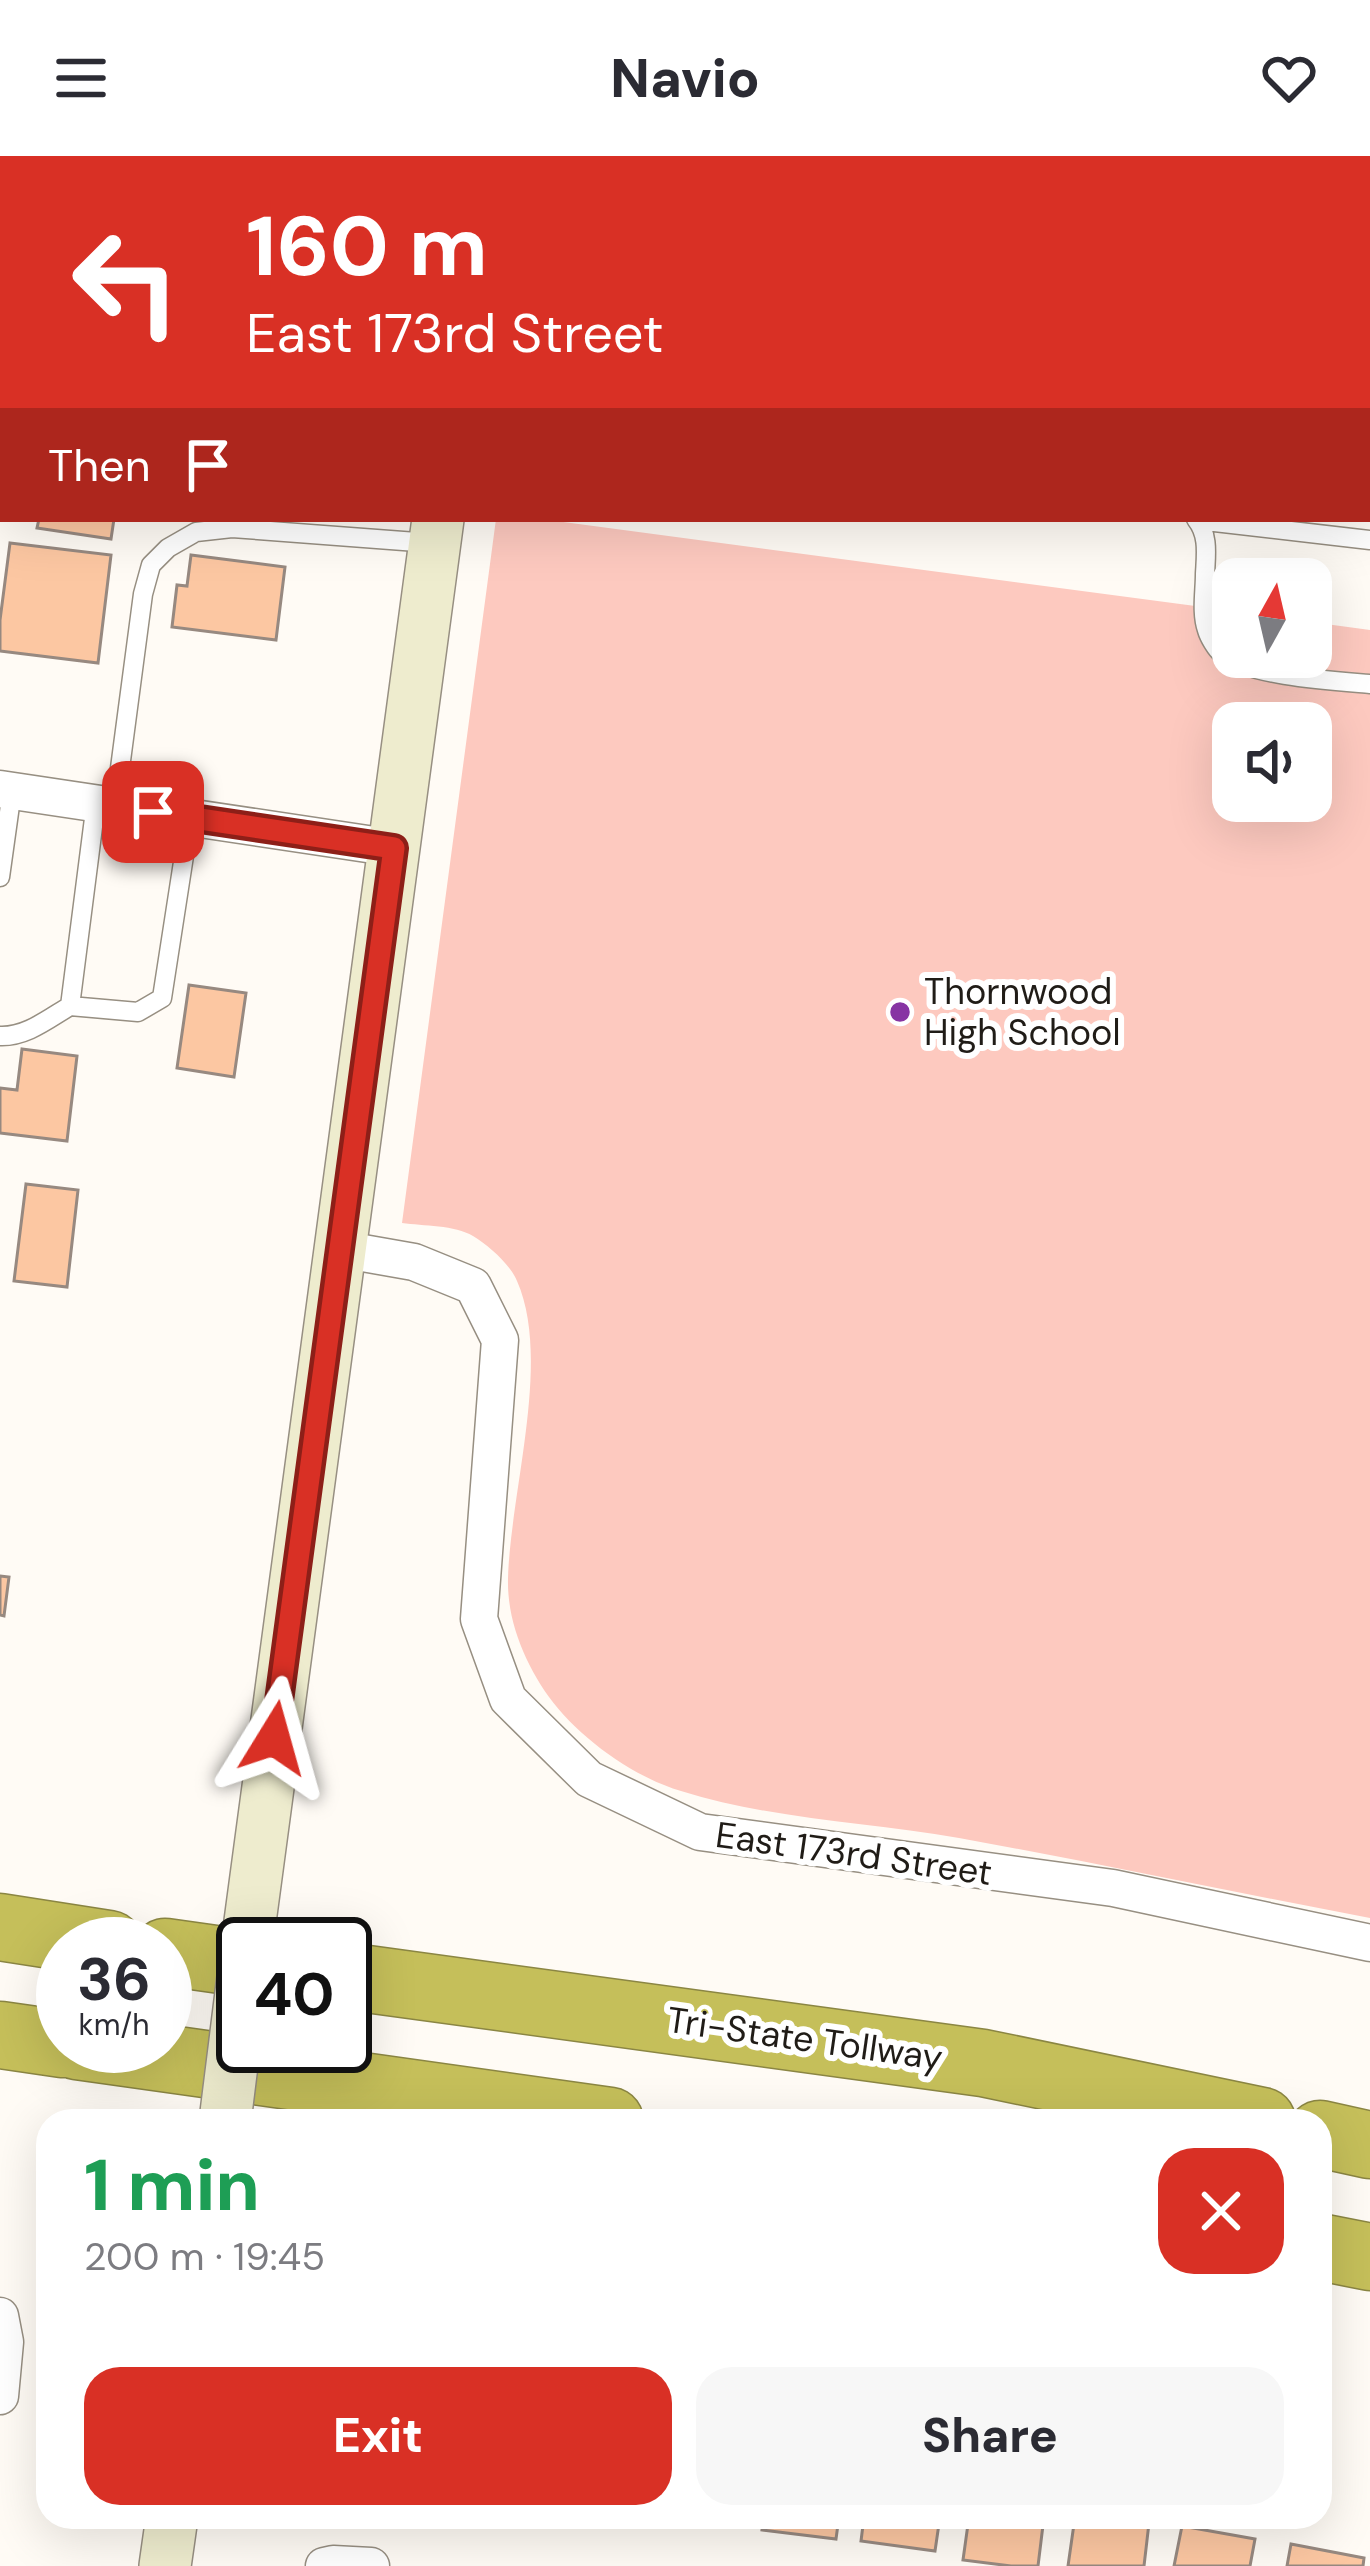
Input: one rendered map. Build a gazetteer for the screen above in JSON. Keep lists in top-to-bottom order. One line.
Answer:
{"streets":{"highway":["Tri-State Tollway"],"street":["East 173rd Street"]},"places":["Thornwood High School"],"north":"top","page":{"header":"Navio","turn":["160 m","East 173rd Street"],"then":"Then","speed":"36 km/h","limit":"40","heading":["1 min","200 m · 19:45"],"buttons":["Exit","Share"]}}
